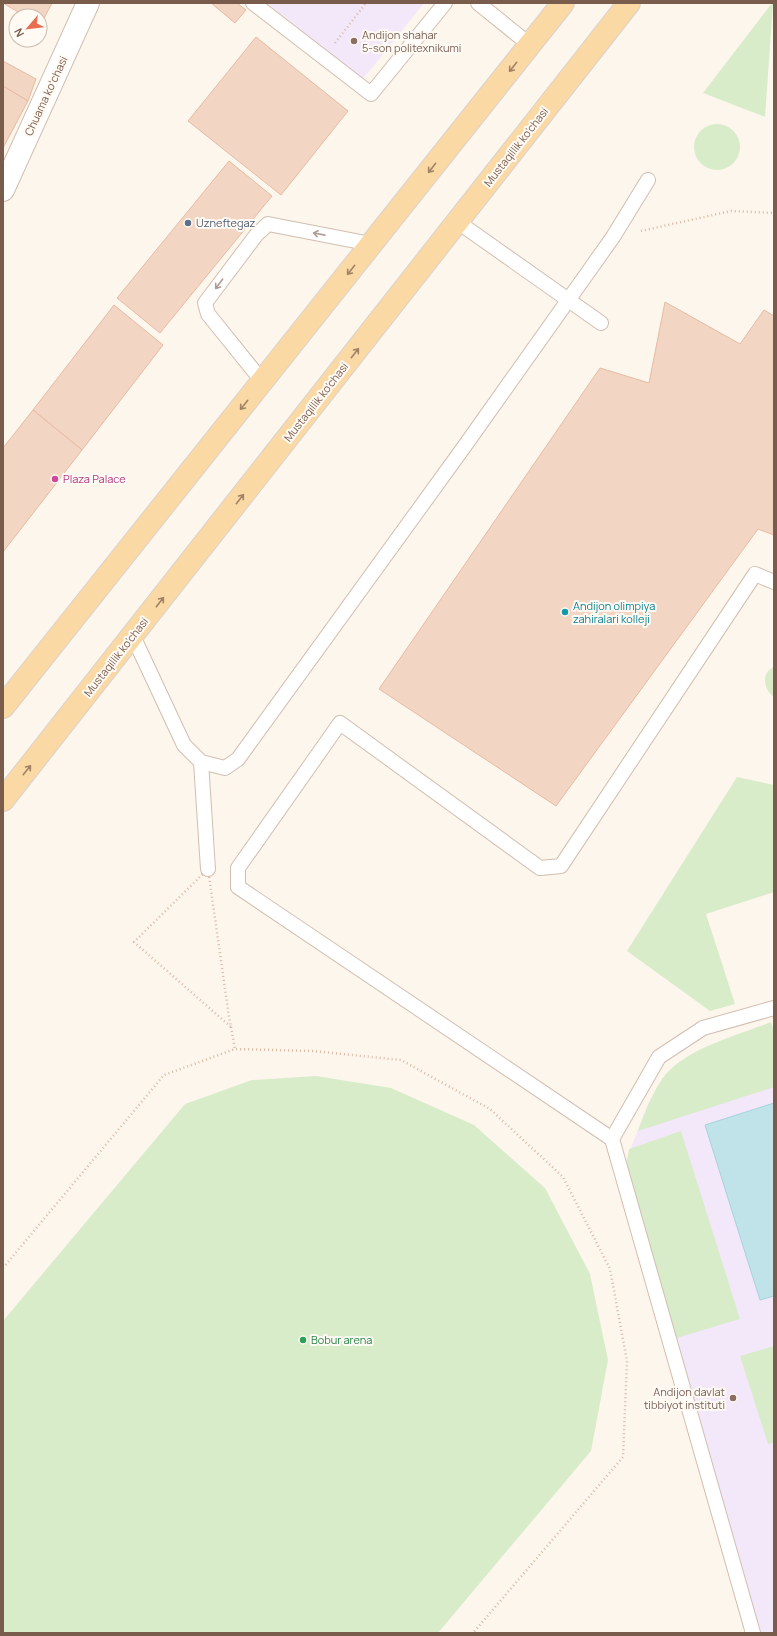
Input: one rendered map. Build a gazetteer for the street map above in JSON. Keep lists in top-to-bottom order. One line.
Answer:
{"streets":{"main road":["Mustaqillik ko'chasi"],"street":["Chuama koʻchasi"]},"places":["Andijon shahar 5-son politexnikumi","Uzneftegaz","Plaza Palace","Andijon olimpiya zahiralari kolleji","Bobur arena","Andijon davlat tibbiyot instituti"],"north":"bottom left"}
